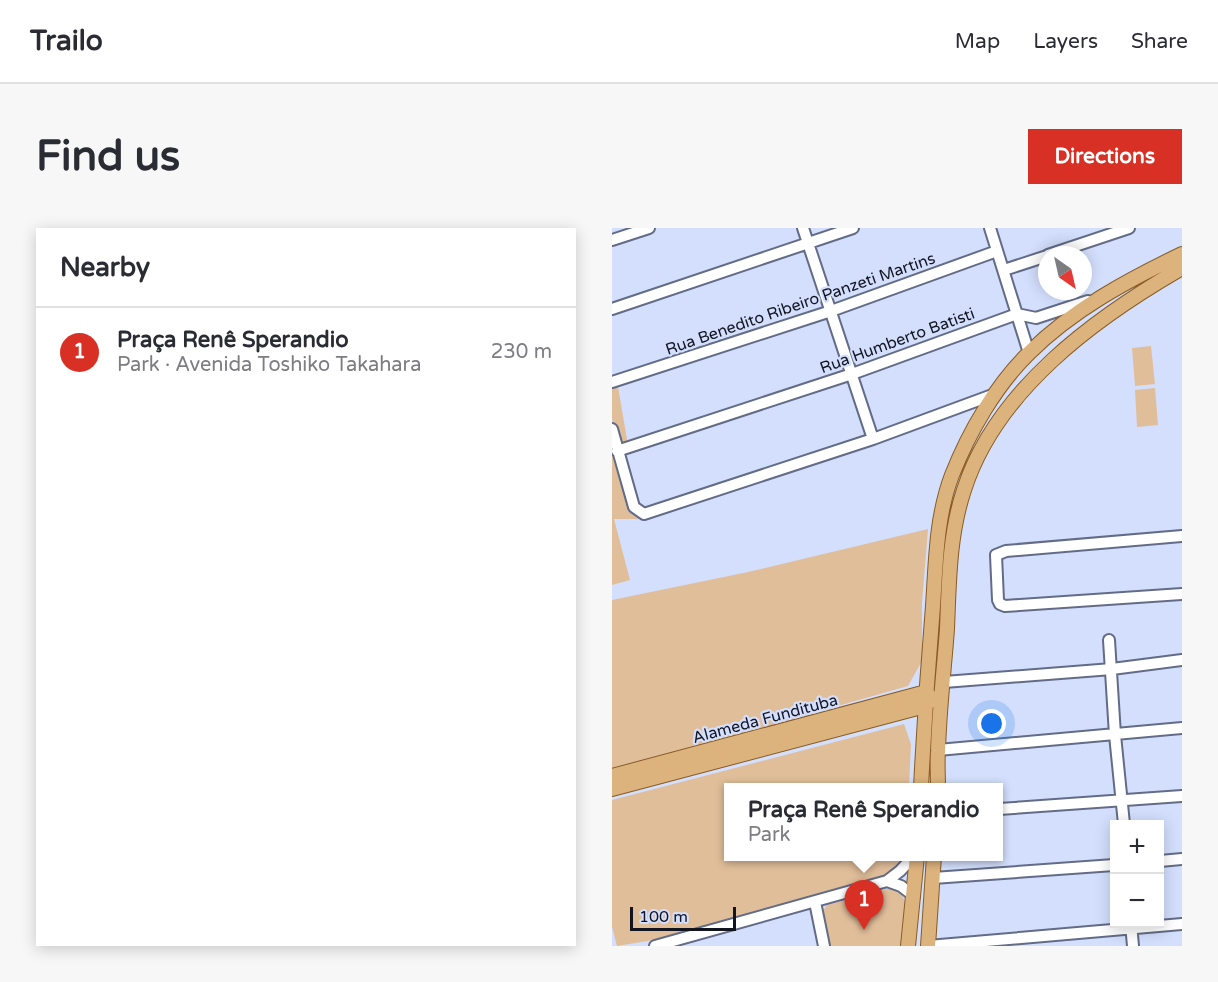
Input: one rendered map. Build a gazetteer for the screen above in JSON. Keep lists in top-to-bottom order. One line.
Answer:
{"streets":{"main road":["Rua Humberto Batisti","Alameda Fundituba"],"street":["Rua Benedito Ribeiro Panzeti Martins"]},"scale_bar":"100 m","north":"bottom right","page":{"header":"Trailo","nav":["Map","Layers","Share"],"buttons":"Directions","title":"Find us","heading":"Nearby","list":[{"mark":"1","name":"Praça Renê Sperandio","note":"Park · Avenida Toshiko Takahara","value":"230 m"}],"popup":["Praça Renê Sperandio","Park"],"map_buttons":["+","−"],"pins":"1","scale":"100 m"}}
